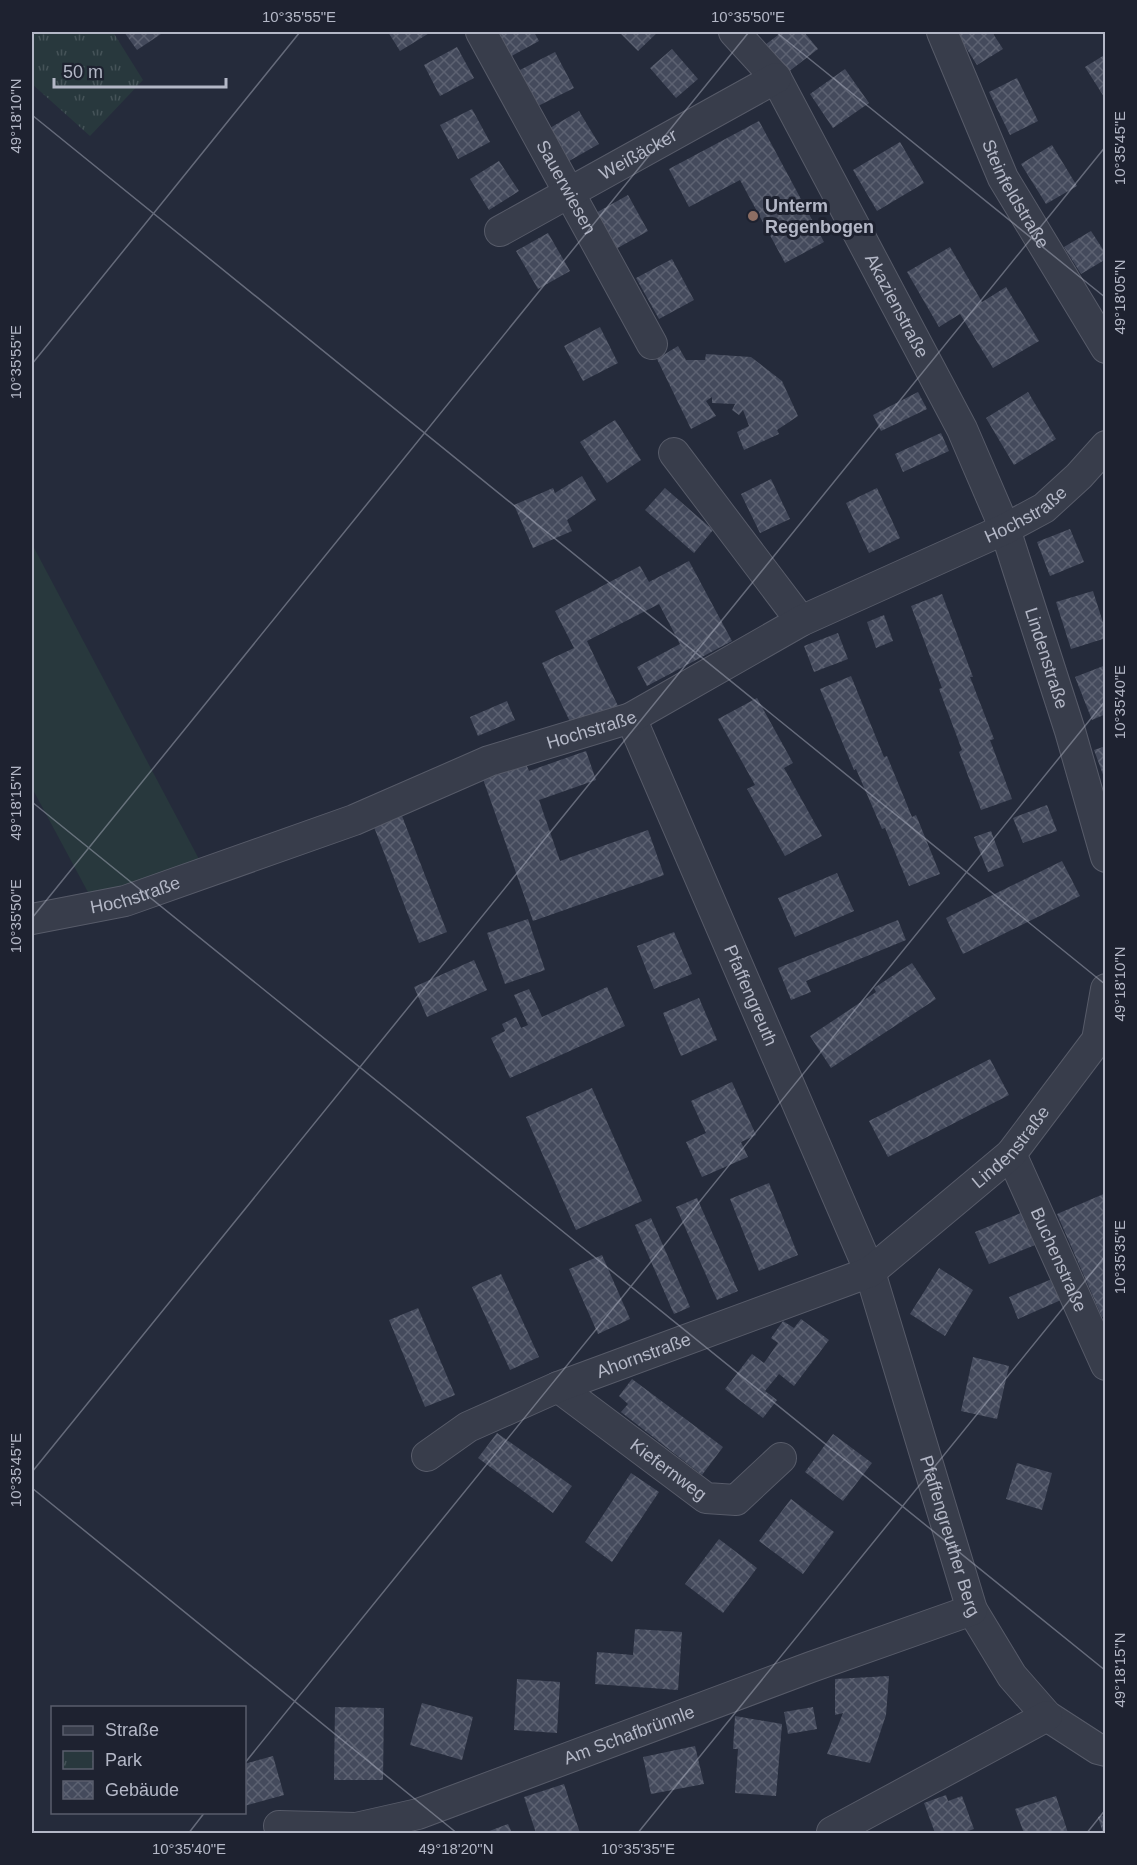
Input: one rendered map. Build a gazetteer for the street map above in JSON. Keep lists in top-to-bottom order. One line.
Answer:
{"streets":{"street":["Weißäcker","Sauerwiesen","Steinfeldstraße","Akazienstraße","Hochstraße","Lindenstraße","Pfaffengreuth","Buchenstraße","Ahornstraße","Kiefernweg","Pfaffengreuther Berg","Am Schafbrünnle"]},"crossings":[["Weißäcker","Sauerwiesen"],["Weißäcker","Akazienstraße"],["Akazienstraße","Hochstraße"],["Akazienstraße","Lindenstraße"],["Hochstraße","Lindenstraße"],["Hochstraße","Pfaffengreuth"],["Lindenstraße","Pfaffengreuth"],["Lindenstraße","Buchenstraße"],["Lindenstraße","Ahornstraße"],["Lindenstraße","Pfaffengreuther Berg"],["Pfaffengreuth","Ahornstraße"],["Pfaffengreuth","Pfaffengreuther Berg"],["Ahornstraße","Kiefernweg"],["Ahornstraße","Pfaffengreuther Berg"],["Pfaffengreuther Berg","Am Schafbrünnle"]],"places":["Unterm Regenbogen"],"legend":["Straße","Park","Gebäude"],"scale_bar":"50 m","coordinates":["10°35'55\"E","10°35'50\"E","49°18'10\"N","10°35'45\"E","49°18'05\"N","10°35'40\"E","49°18'15\"N","10°35'35\"E","49°18'20\"N"]}
